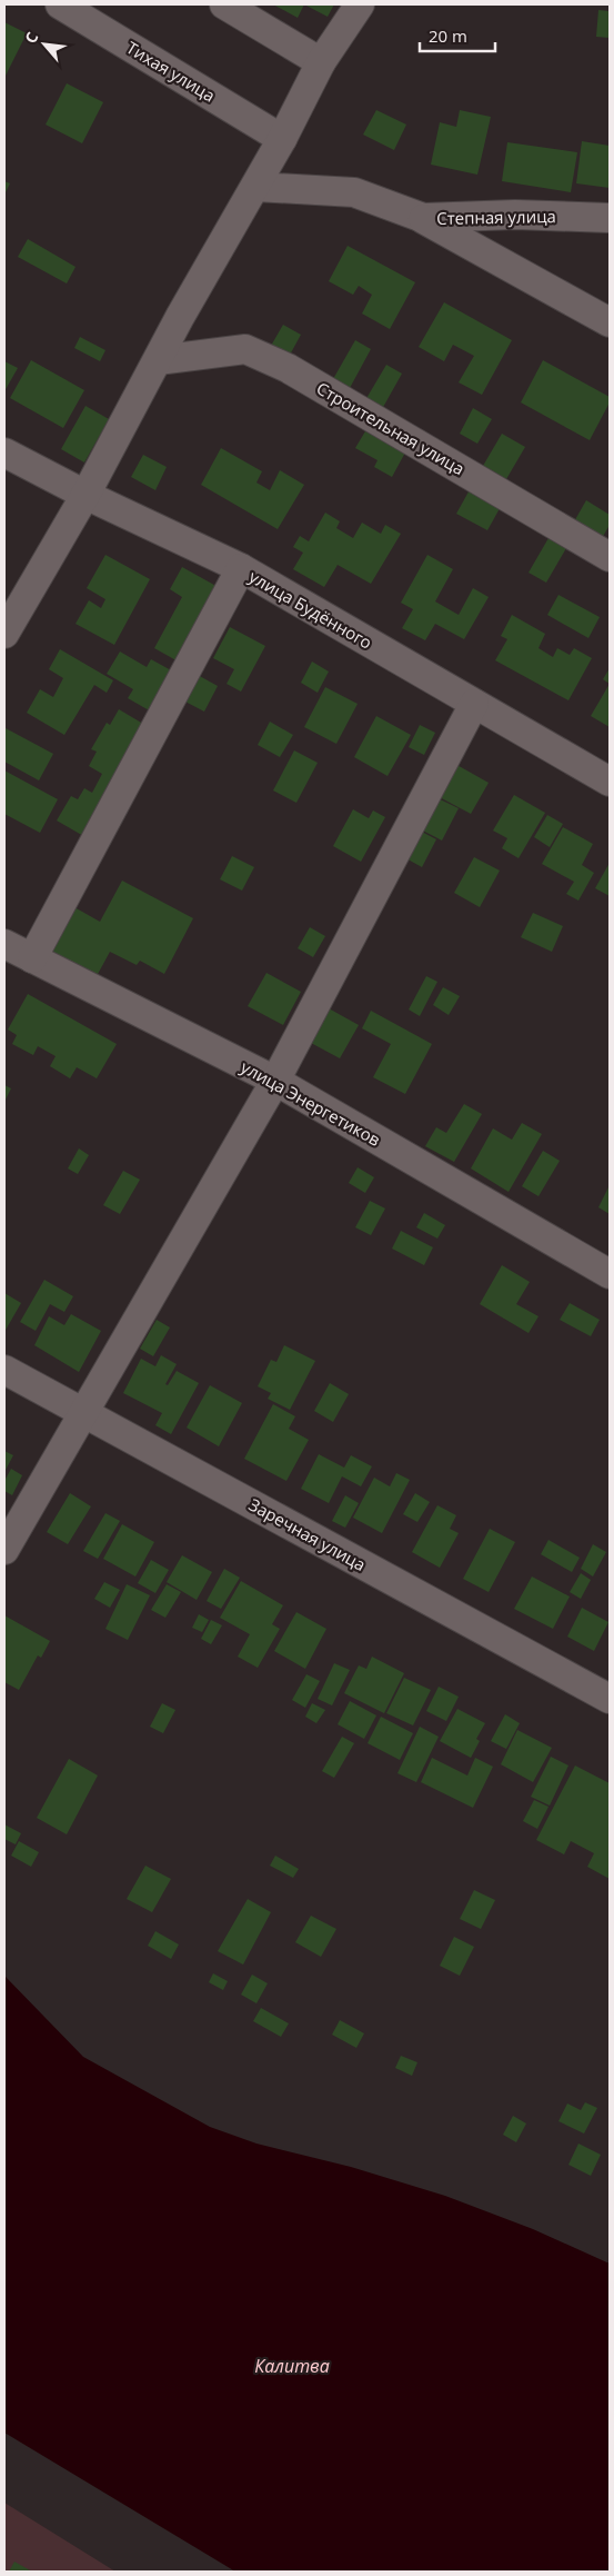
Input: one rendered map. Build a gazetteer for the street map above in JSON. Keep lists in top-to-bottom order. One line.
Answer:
{"streets":{"street":["Тихая улица","Степная улица","Строительная улица","улица Будённого","улица Энергетиков","Заречная улица"]},"water":["Калитва"],"scale_bar":"20 m","north":"top left"}
